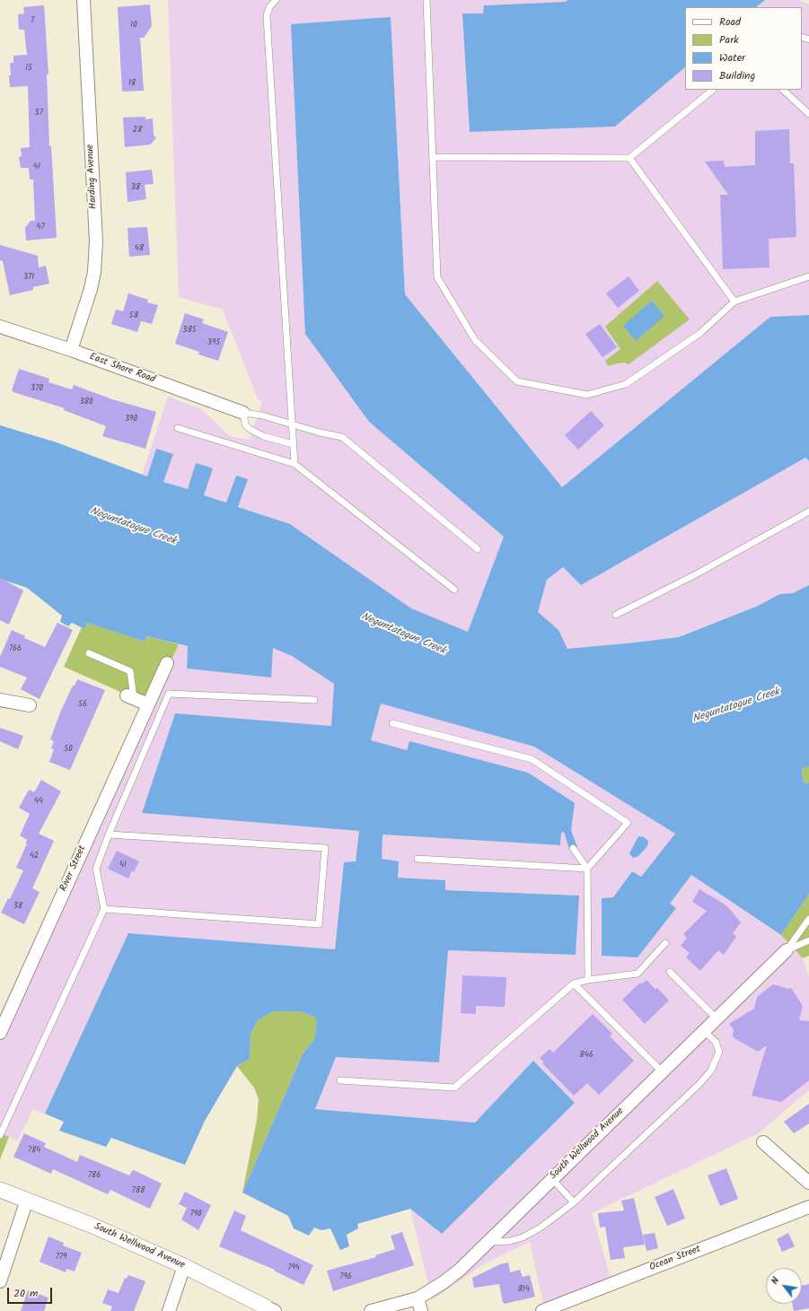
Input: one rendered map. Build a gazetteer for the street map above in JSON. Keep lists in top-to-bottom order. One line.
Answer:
{"streets":{"street":["Harding Avenue","East Shore Road","River Street","South Wellwood Avenue","Ocean Street"]},"crossings":[["Harding Avenue","East Shore Road"]],"water":["Neguntatogue Creek"],"house_numbers":["7","10","15","18","37","28","41","38","47","48","371","58","385","395","370","380","390","766","56","50","44","42","41","38","846","784","786","788","790","779","794","796","814"],"legend":["Road","Park","Water","Building"],"scale_bar":"20 m","north":"top left"}
